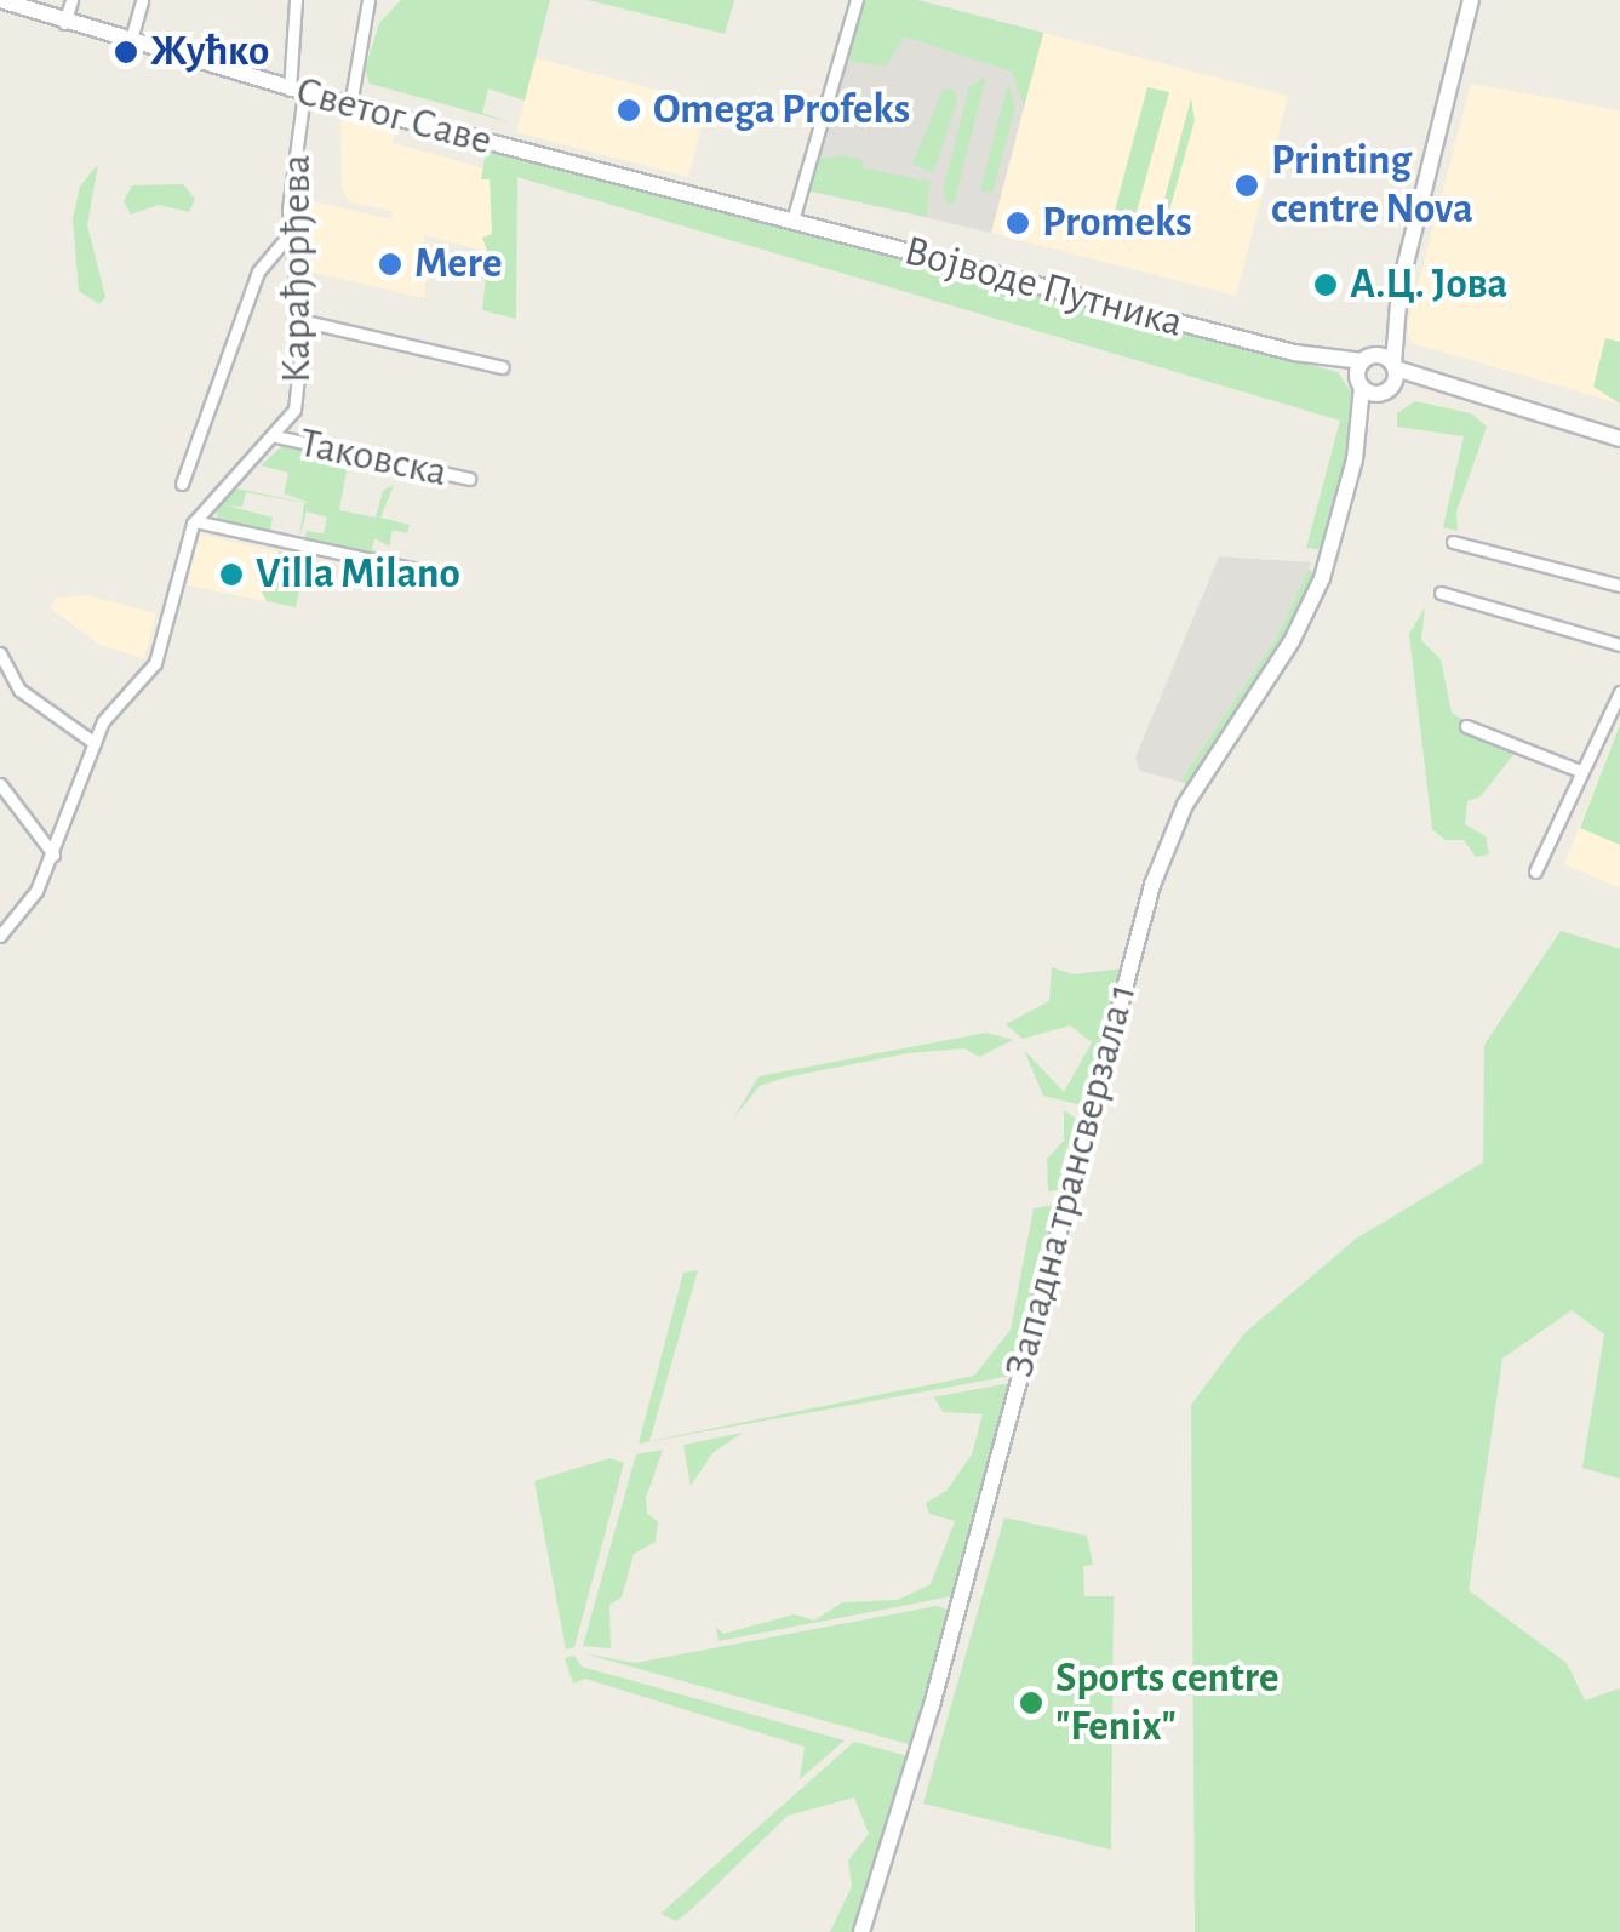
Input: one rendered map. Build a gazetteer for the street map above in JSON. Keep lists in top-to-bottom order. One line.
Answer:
{"streets":{"main road":["Светог Саве","Војводе Путника","Западна трансверзала 1"],"street":["Карађорђева","Таковска"]},"crossings":[["Светог Саве","Карађорђева"],["Светог Саве","Војводе Путника"],["Карађорђева","Таковска"],["Војводе Путника","Западна трансверзала 1"]],"places":["Жућко","Omega Profeks","Printing centre Nova","Promeks","Mere","А.Ц. Јова","Villa Milano","Sports centre \"Fenix\""]}
